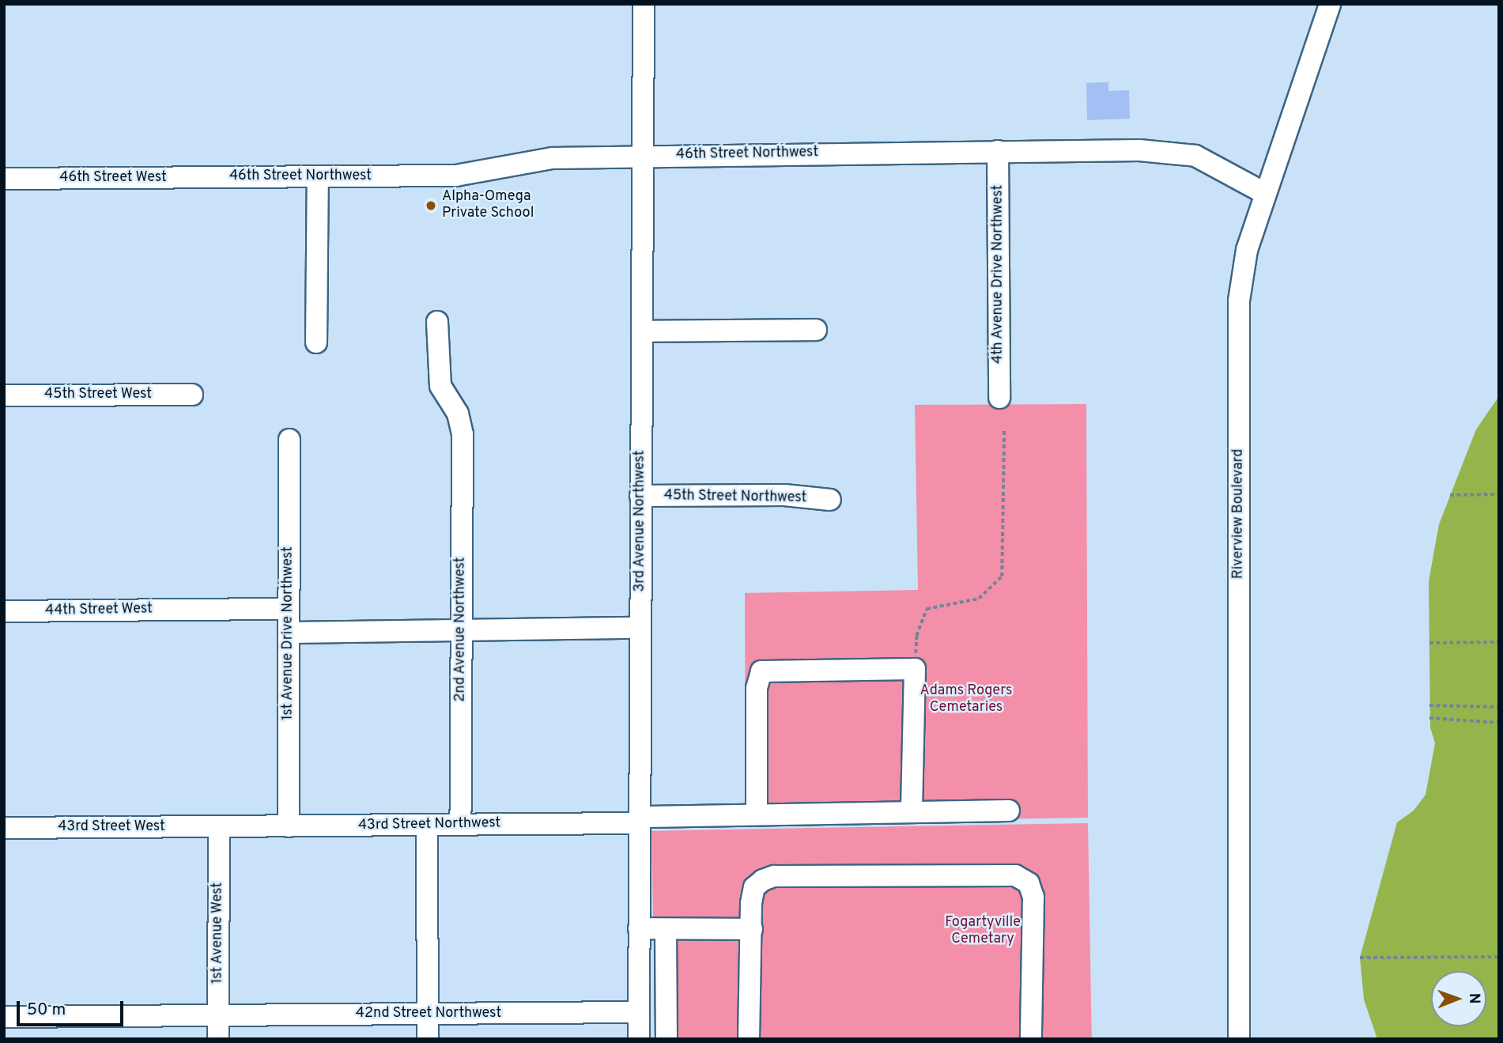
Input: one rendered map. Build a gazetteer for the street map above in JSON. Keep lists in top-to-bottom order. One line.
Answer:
{"streets":{"street":["46th Street Northwest","46th Street West","4th Avenue Drive Northwest","45th Street West","45th Street Northwest","Riverview Boulevard","3rd Avenue Northwest","44th Street West","2nd Avenue Northwest","1st Avenue Drive Northwest","43rd Street Northwest","43rd Street West","1st Avenue West","42nd Street Northwest"]},"crossings":[["46th Street Northwest","46th Street West"],["46th Street Northwest","4th Avenue Drive Northwest"],["46th Street Northwest","Riverview Boulevard"],["46th Street Northwest","3rd Avenue Northwest"],["45th Street Northwest","3rd Avenue Northwest"],["3rd Avenue Northwest","43rd Street Northwest"],["3rd Avenue Northwest","42nd Street Northwest"],["44th Street West","1st Avenue Drive Northwest"],["2nd Avenue Northwest","43rd Street Northwest"],["1st Avenue Drive Northwest","43rd Street Northwest"],["43rd Street Northwest","43rd Street West"],["43rd Street Northwest","1st Avenue West"],["43rd Street West","1st Avenue West"],["1st Avenue West","42nd Street Northwest"]],"parks":["Adams Rogers Cemetaries","Fogartyville Cemetary"],"places":["Alpha-Omega Private School"],"scale_bar":"50 m","north":"right"}
